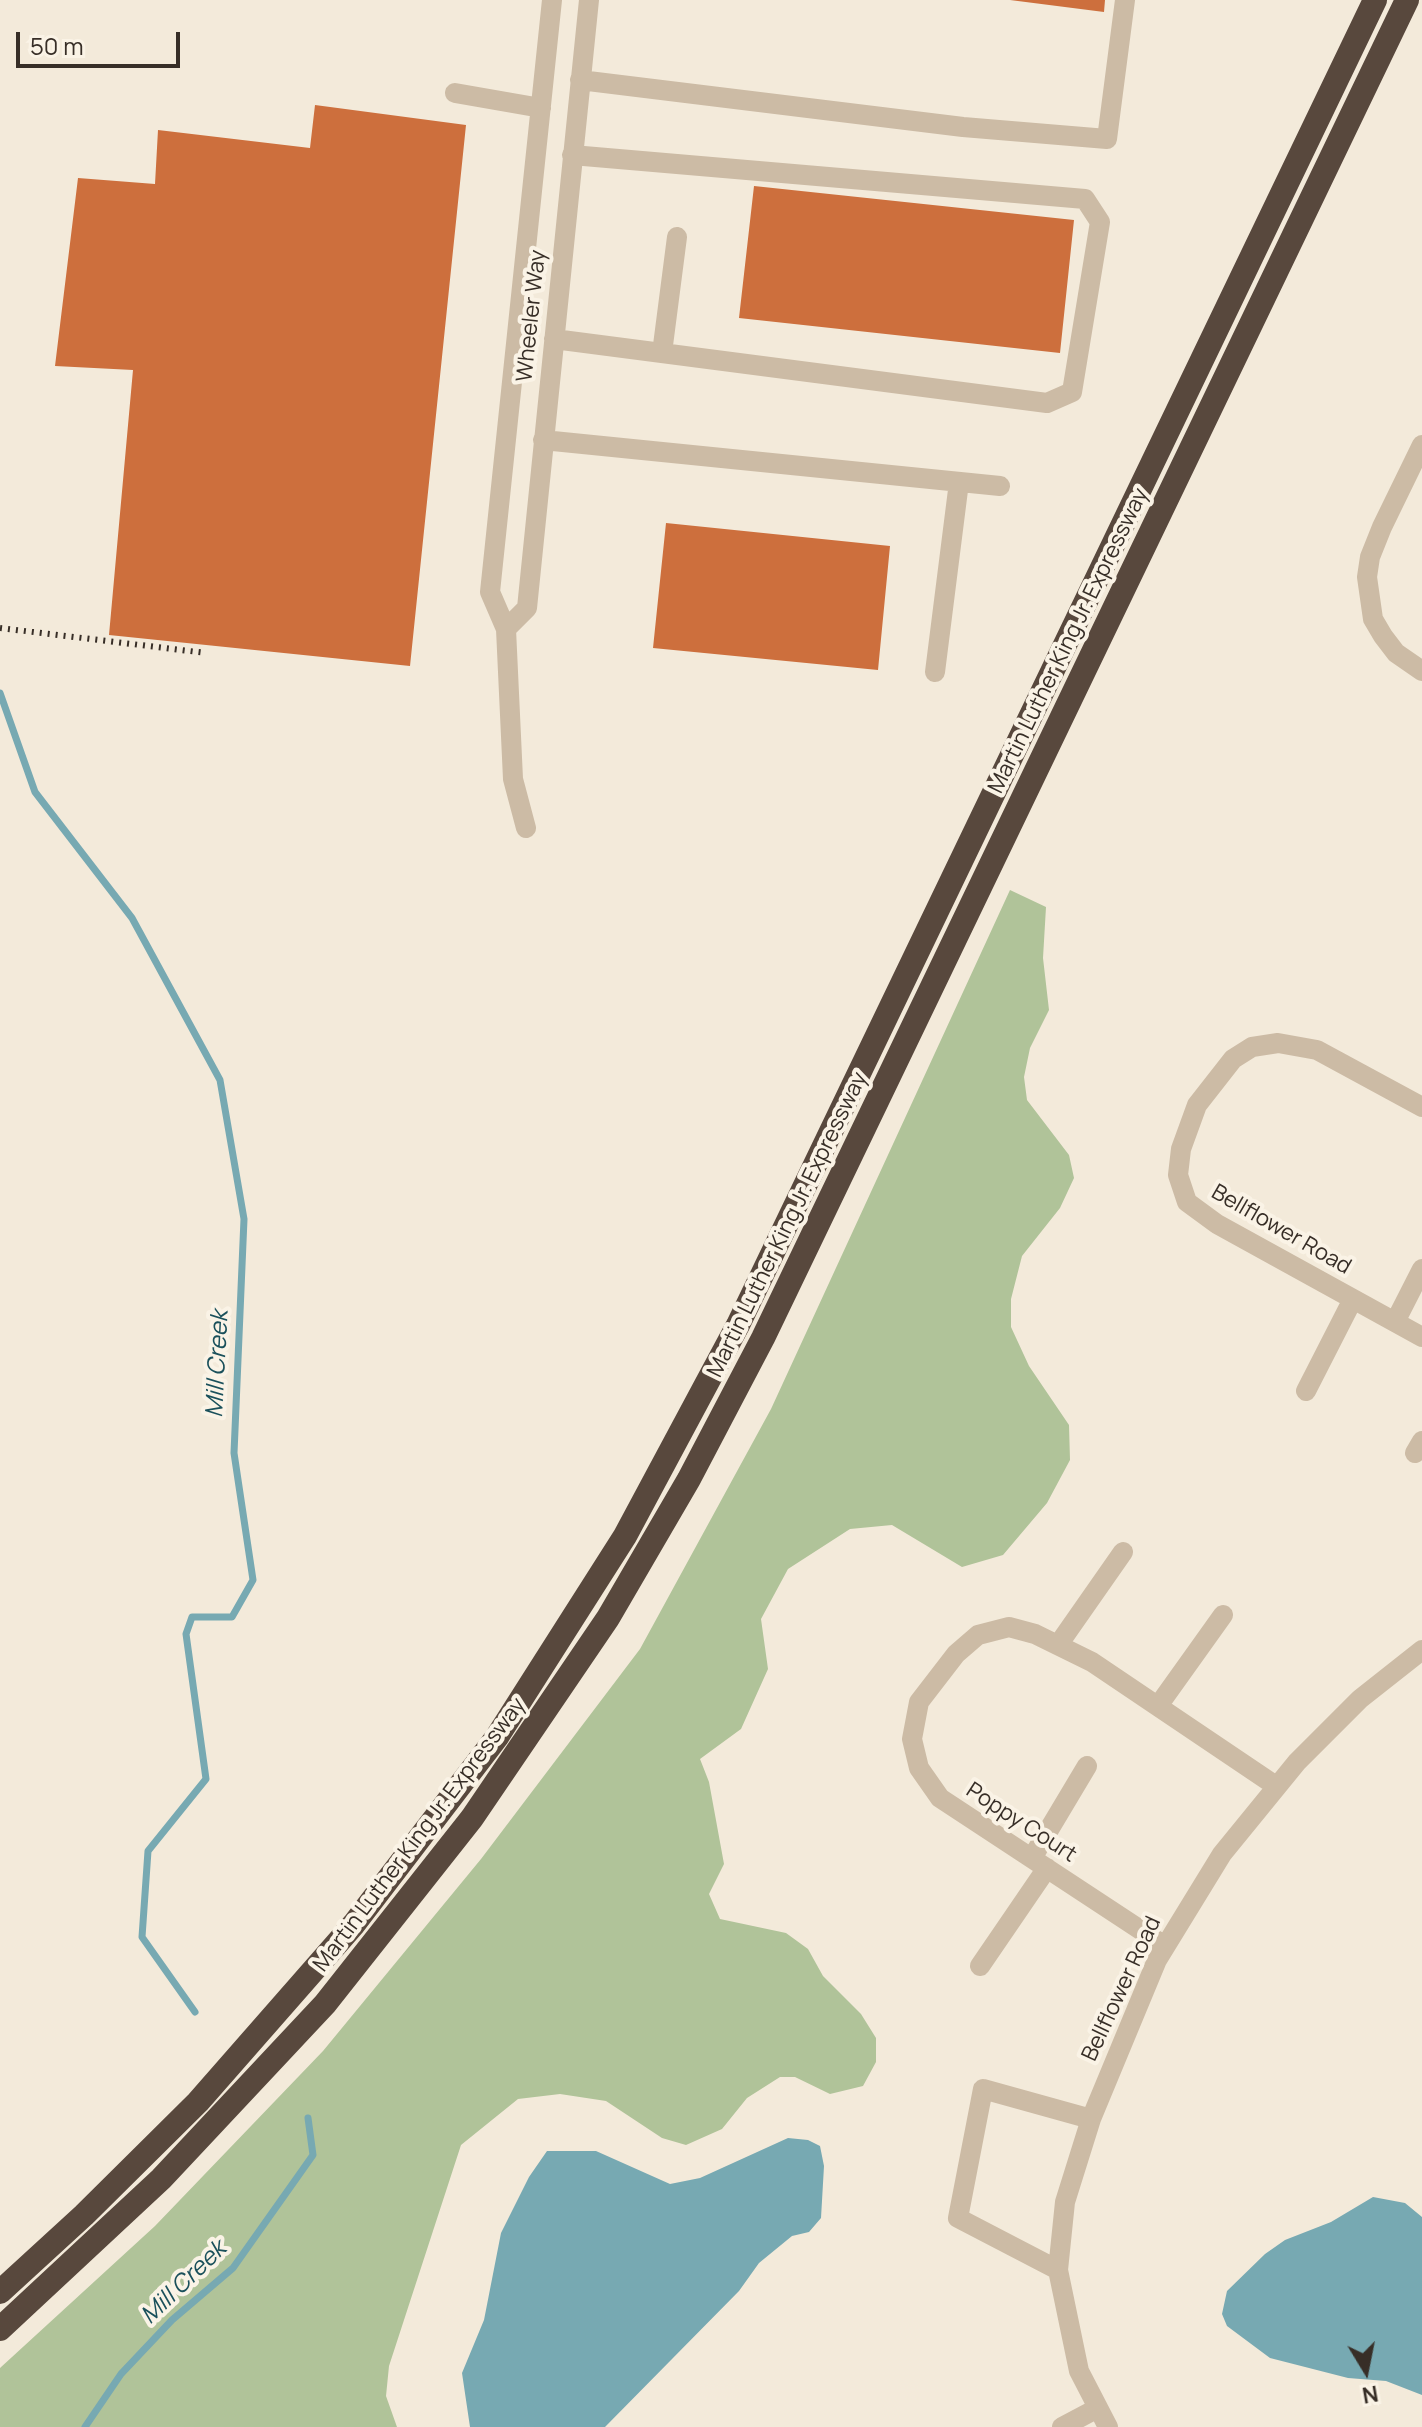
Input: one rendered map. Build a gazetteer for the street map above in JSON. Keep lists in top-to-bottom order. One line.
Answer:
{"streets":{"highway":["Martin Luther King Jr. Expressway"],"street":["Wheeler Way","Bellflower Road","Poppy Court"]},"crossings":[["Bellflower Road","Poppy Court"]],"water":["Mill Creek"],"scale_bar":"50 m","north":"bottom"}
